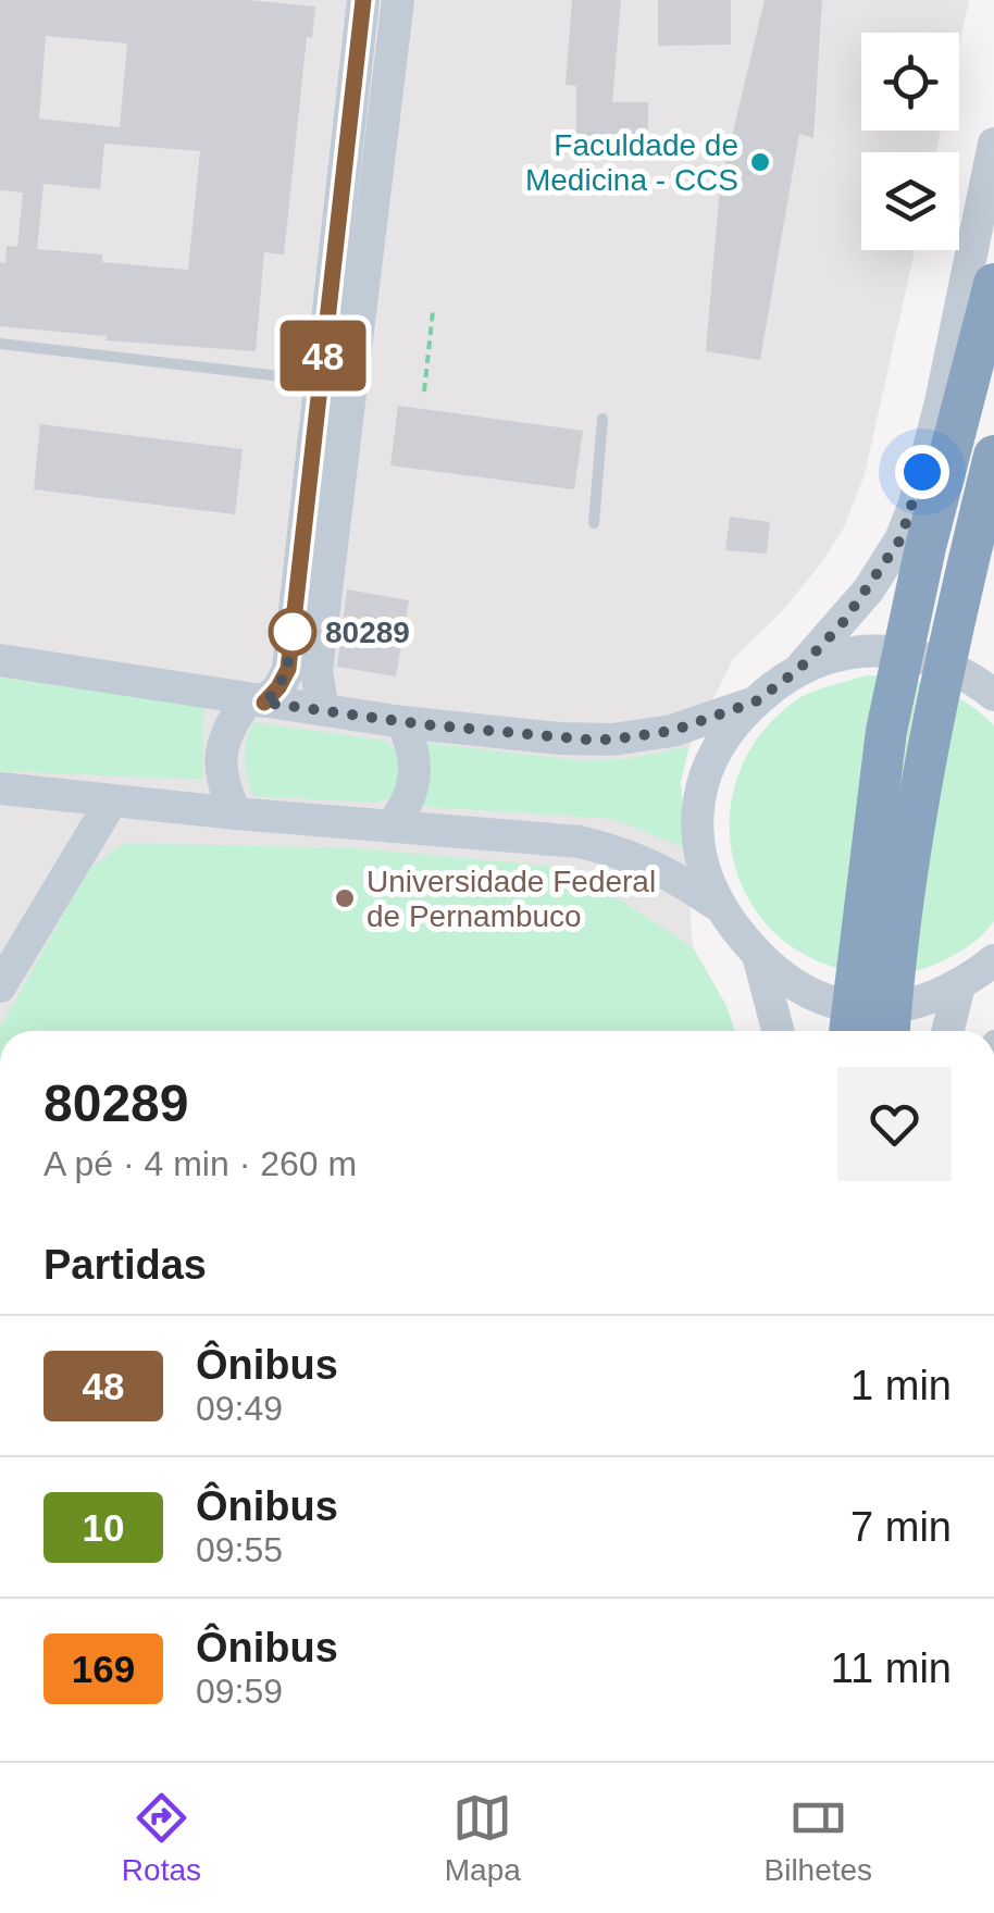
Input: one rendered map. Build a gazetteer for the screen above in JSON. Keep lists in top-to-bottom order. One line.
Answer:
{"places":["Faculdade de Medicina - CCS","80289","Universidade Federal de Pernambuco"],"lines":["bus line 48"],"page":{"on_map":"48","heading":[["80289","A pé · 4 min · 260 m"],"Partidas"],"list":[{"mark":"48","name":"Ônibus","note":"09:49","value":"1 min"},{"mark":"10","name":"Ônibus","note":"09:55","value":"7 min"},{"mark":"169","name":"Ônibus","note":"09:59","value":"11 min"}],"tabs":["Rotas","Mapa","Bilhetes"]}}
